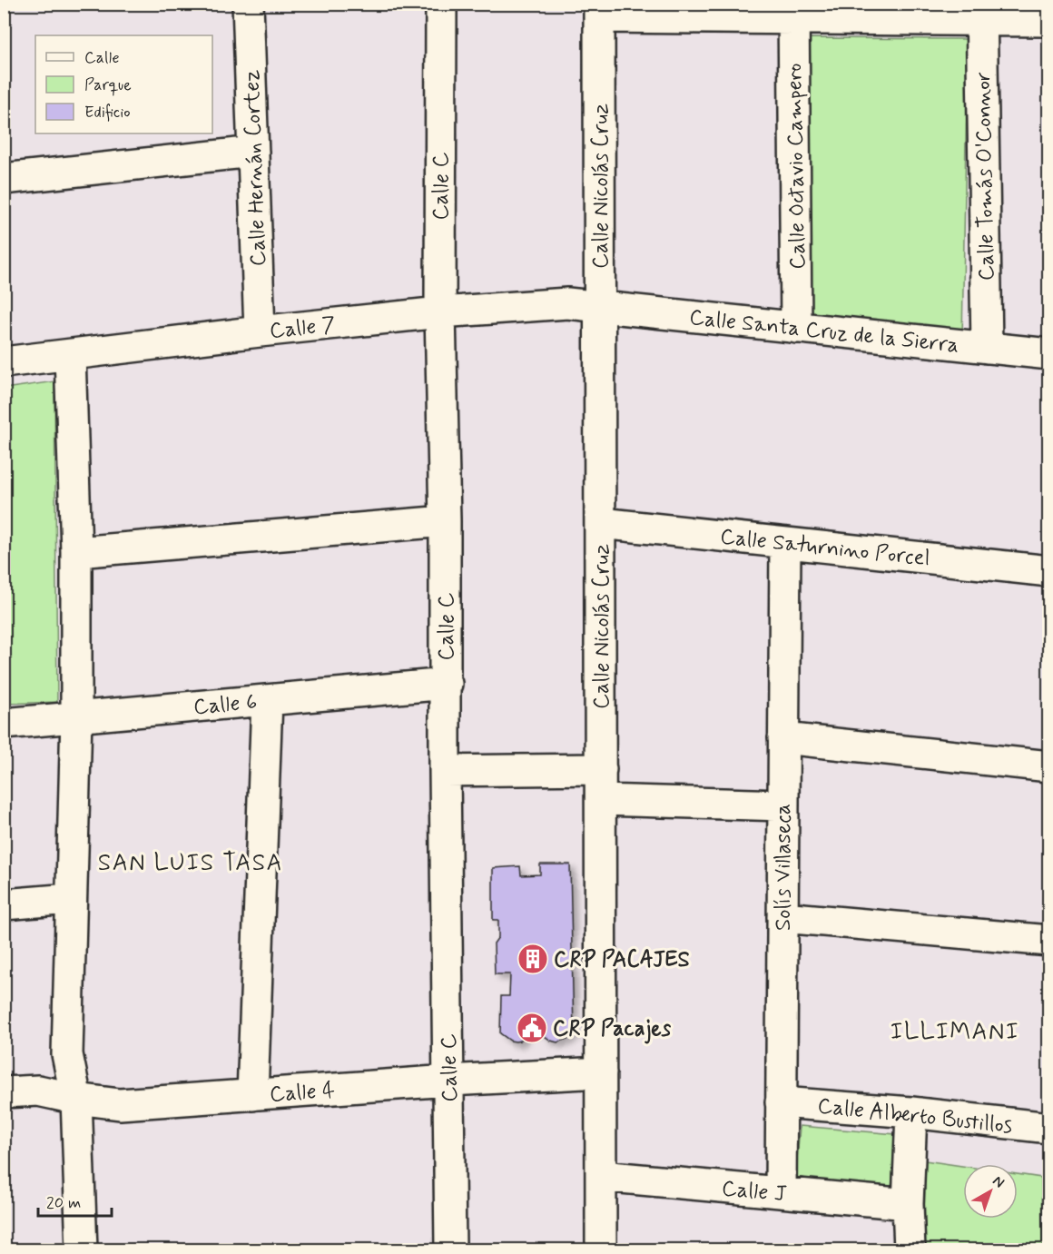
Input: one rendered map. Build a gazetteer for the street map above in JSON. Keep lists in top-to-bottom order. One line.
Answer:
{"streets":{"street":["Calle Octavio Campero","Calle Hernán Cortez","Calle Tomás O'Connor","Calle C","Calle Nicolás Cruz","Calle 7","Calle Santa Cruz de la Sierra","Calle Saturnino Porcel","Calle 6","Solís Villaseca","Calle 4","Calle Alberto Bustillos","Calle J"]},"crossings":[["Calle Octavio Campero","Calle Santa Cruz de la Sierra"],["Calle Hernán Cortez","Calle 7"],["Calle Tomás O'Connor","Calle Santa Cruz de la Sierra"],["Calle C","Calle 7"],["Calle C","Calle 6"],["Calle C","Calle 4"],["Calle Nicolás Cruz","Calle 7"],["Calle Nicolás Cruz","Calle Santa Cruz de la Sierra"],["Calle Nicolás Cruz","Calle Saturnino Porcel"],["Calle Nicolás Cruz","Calle 4"],["Calle Nicolás Cruz","Calle J"],["Calle 7","Calle Santa Cruz de la Sierra"],["Calle Saturnino Porcel","Solís Villaseca"],["Solís Villaseca","Calle Alberto Bustillos"],["Solís Villaseca","Calle J"]],"districts":["SAN LUIS TASA","ILLIMANI"],"places":{"building":["CRP PACAJES"],"public building":["CRP Pacajes"]},"legend":["Calle","Parque","Edificio"],"scale_bar":"20 m","north":"top right"}
